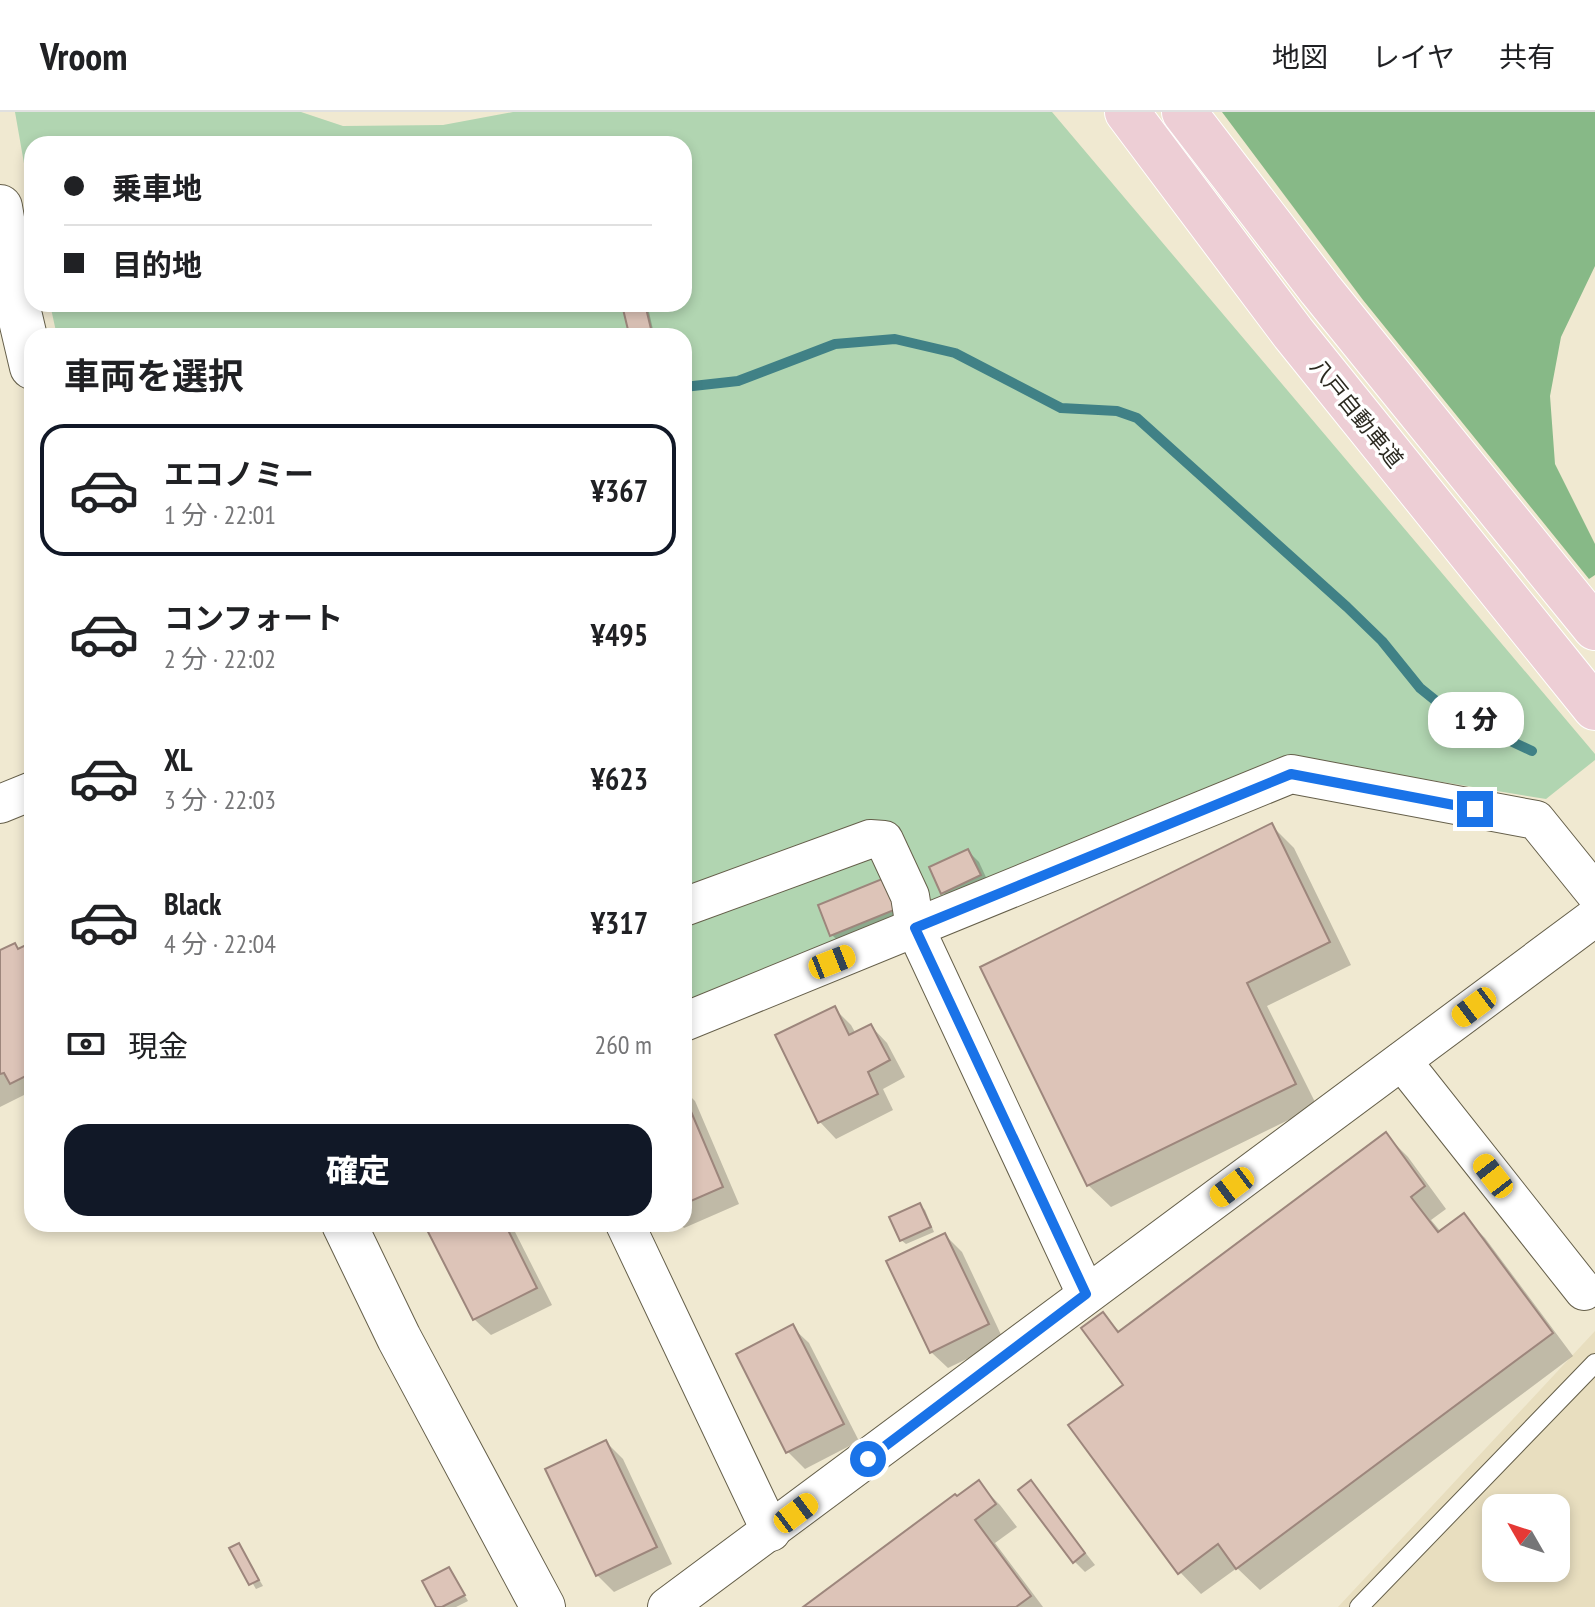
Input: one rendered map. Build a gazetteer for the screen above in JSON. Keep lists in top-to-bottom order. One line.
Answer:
{"streets":{"highway":["八戸自動車道"]},"north":"top left","page":{"header":"Vroom","nav":["地図","レイヤ","共有"],"banner":["乗車地","目的地"],"heading":"車両を選択","list":[{"name":"エコノミー","note":"1 分 · 22:01","value":"¥367"},{"name":"コンフォート","note":"2 分 · 22:02","value":"¥495"},{"name":"XL","note":"3 分 · 22:03","value":"¥623"},{"name":"Black","note":"4 分 · 22:04","value":"¥317"}],"bubble":"1 分","pay":["現金","260 m"],"buttons":"確定"}}
